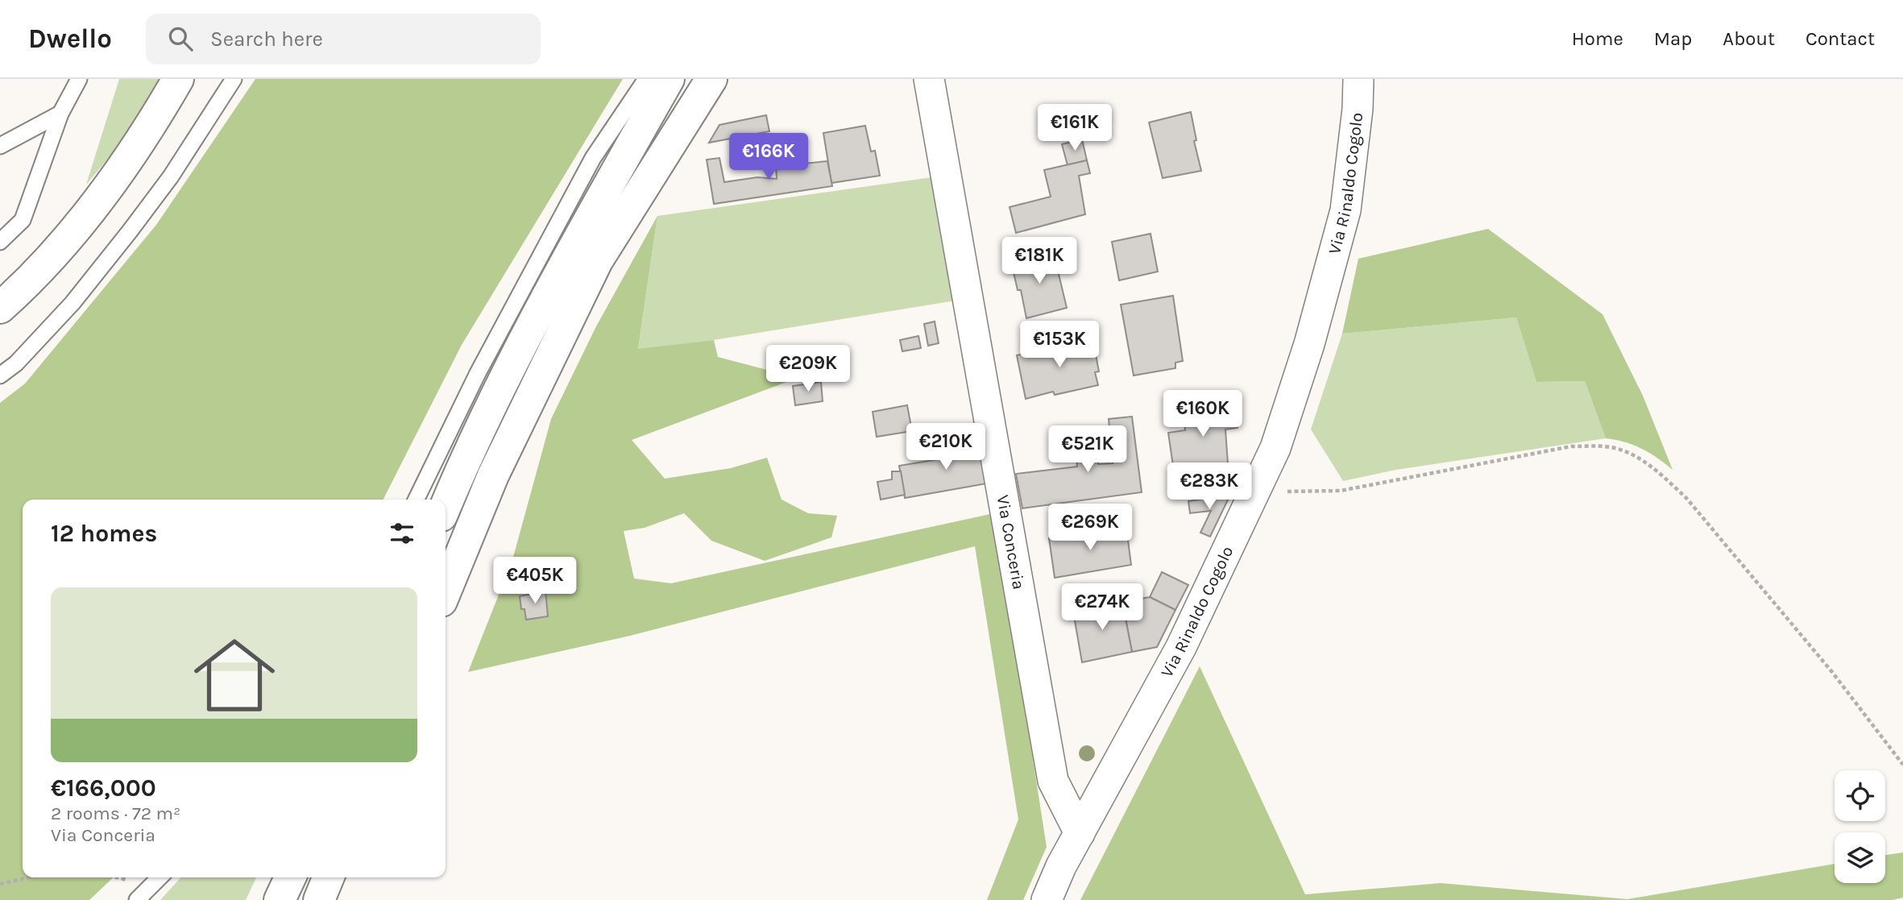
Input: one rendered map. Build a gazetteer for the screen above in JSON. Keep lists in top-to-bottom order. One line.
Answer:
{"streets":{"street":["Via Rinaldo Cogolo","Via Conceria"]},"crossings":[["Via Rinaldo Cogolo","Via Conceria"]],"page":{"header":"Dwello","search":"Search here","nav":["Home","Map","About","Contact"],"price":["€161K","€166K","€181K","€153K","€209K","€160K","€210K","€521K","€283K","€269K","€405K","€274K"],"heading":"12 homes","list":[{"name":"€166,000","note":"2 rooms · 72 m² · Via Conceria"}]}}
